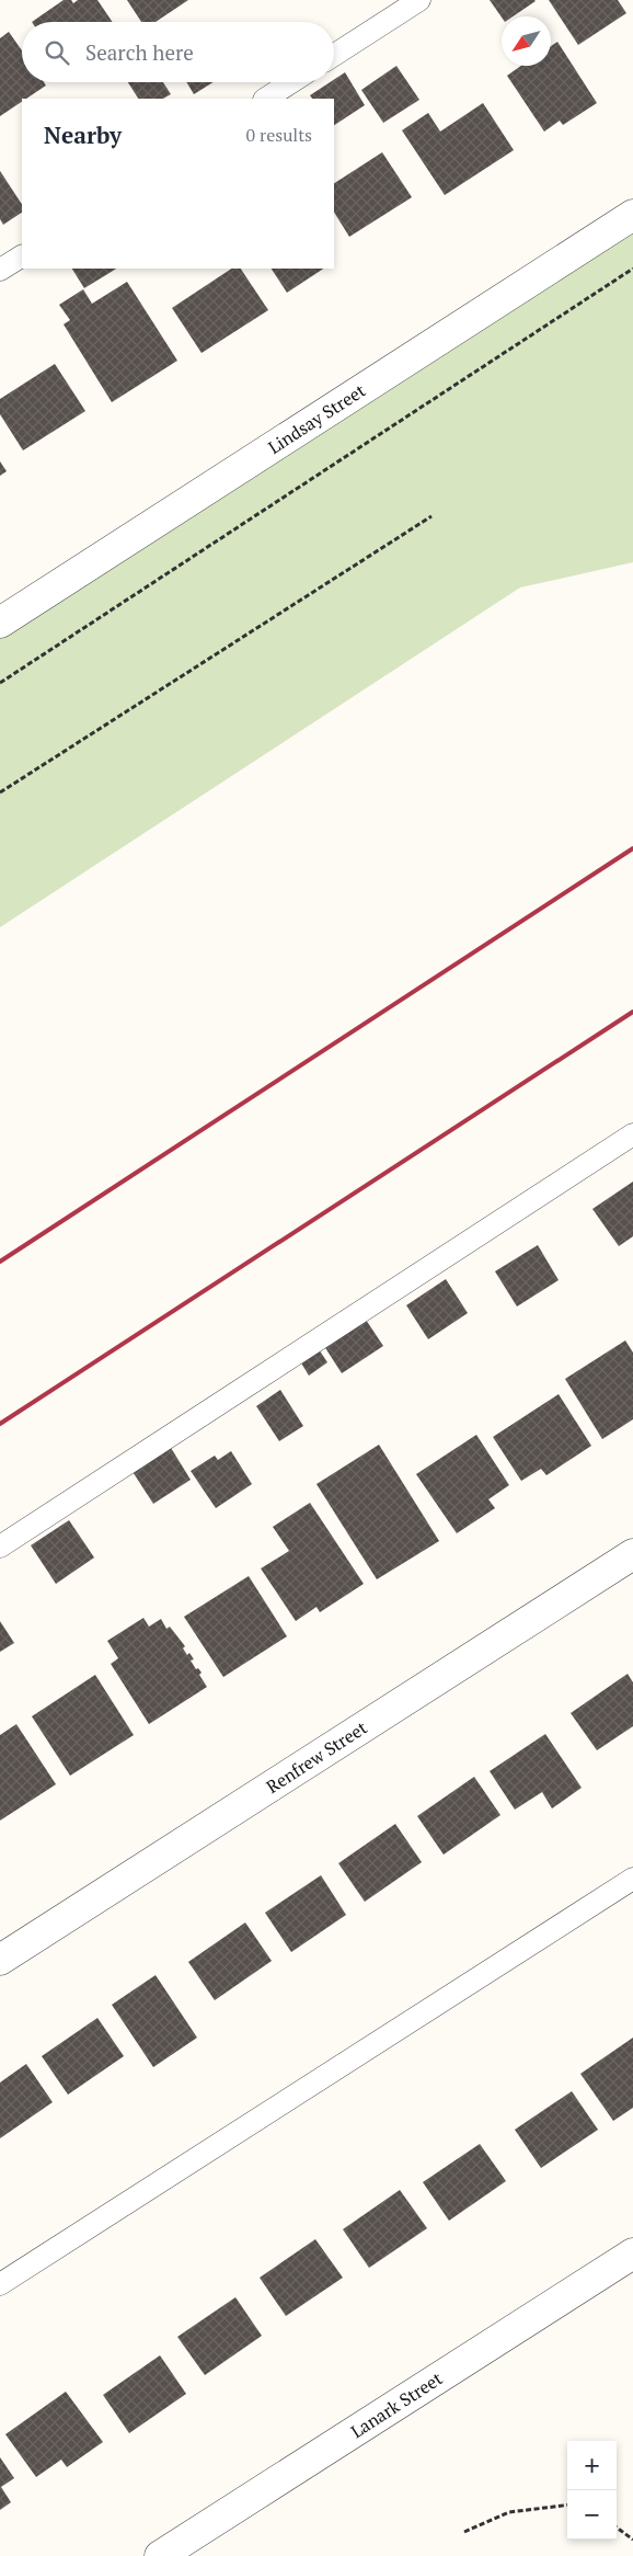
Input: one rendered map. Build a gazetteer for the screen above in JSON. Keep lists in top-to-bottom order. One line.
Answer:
{"streets":{"street":["Lindsay Street","Renfrew Street","Lanark Street"]},"north":"bottom left","page":{"search":"Search here","heading":["Nearby","0 results"],"map_buttons":["+","−"]}}
